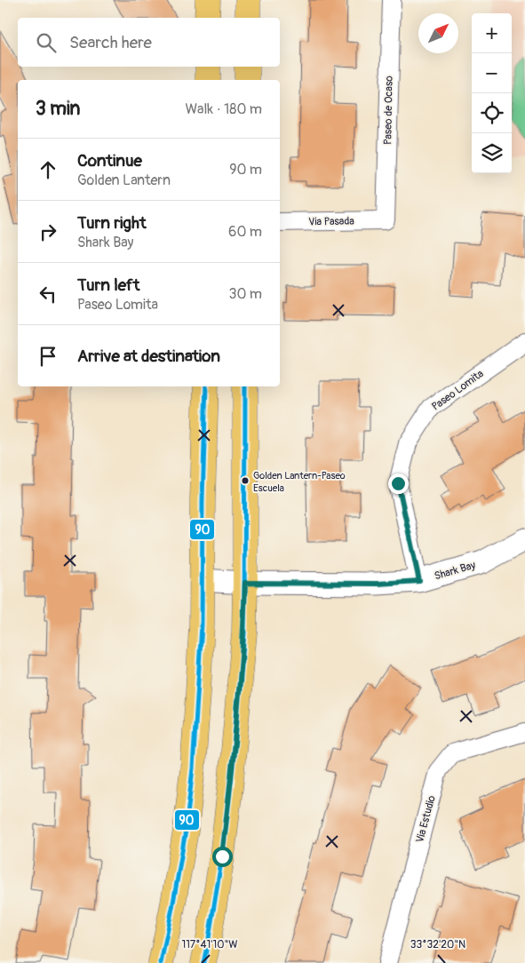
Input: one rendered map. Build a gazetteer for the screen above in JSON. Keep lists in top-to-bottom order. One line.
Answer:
{"streets":{"street":["Paseo de Ocaso","Via Pasada","Paseo Lomita","Shark Bay","Via Estudio"]},"crossings":[["Paseo de Ocaso","Via Pasada"],["Paseo Lomita","Shark Bay"]],"places":["Golden Lantern-Paseo Escuela"],"lines":["transit line 90"],"north":"top right","page":{"map_buttons":["+","−"],"search":"Search here","heading":["3 min","Walk · 180 m"],"list":[["Continue","Golden Lantern","90 m"],["Turn right","Shark Bay","60 m"],["Turn left","Paseo Lomita","30 m"],"Arrive at destination"]},"coordinates":["33°32'20\"N","117°41'10\"W"]}
